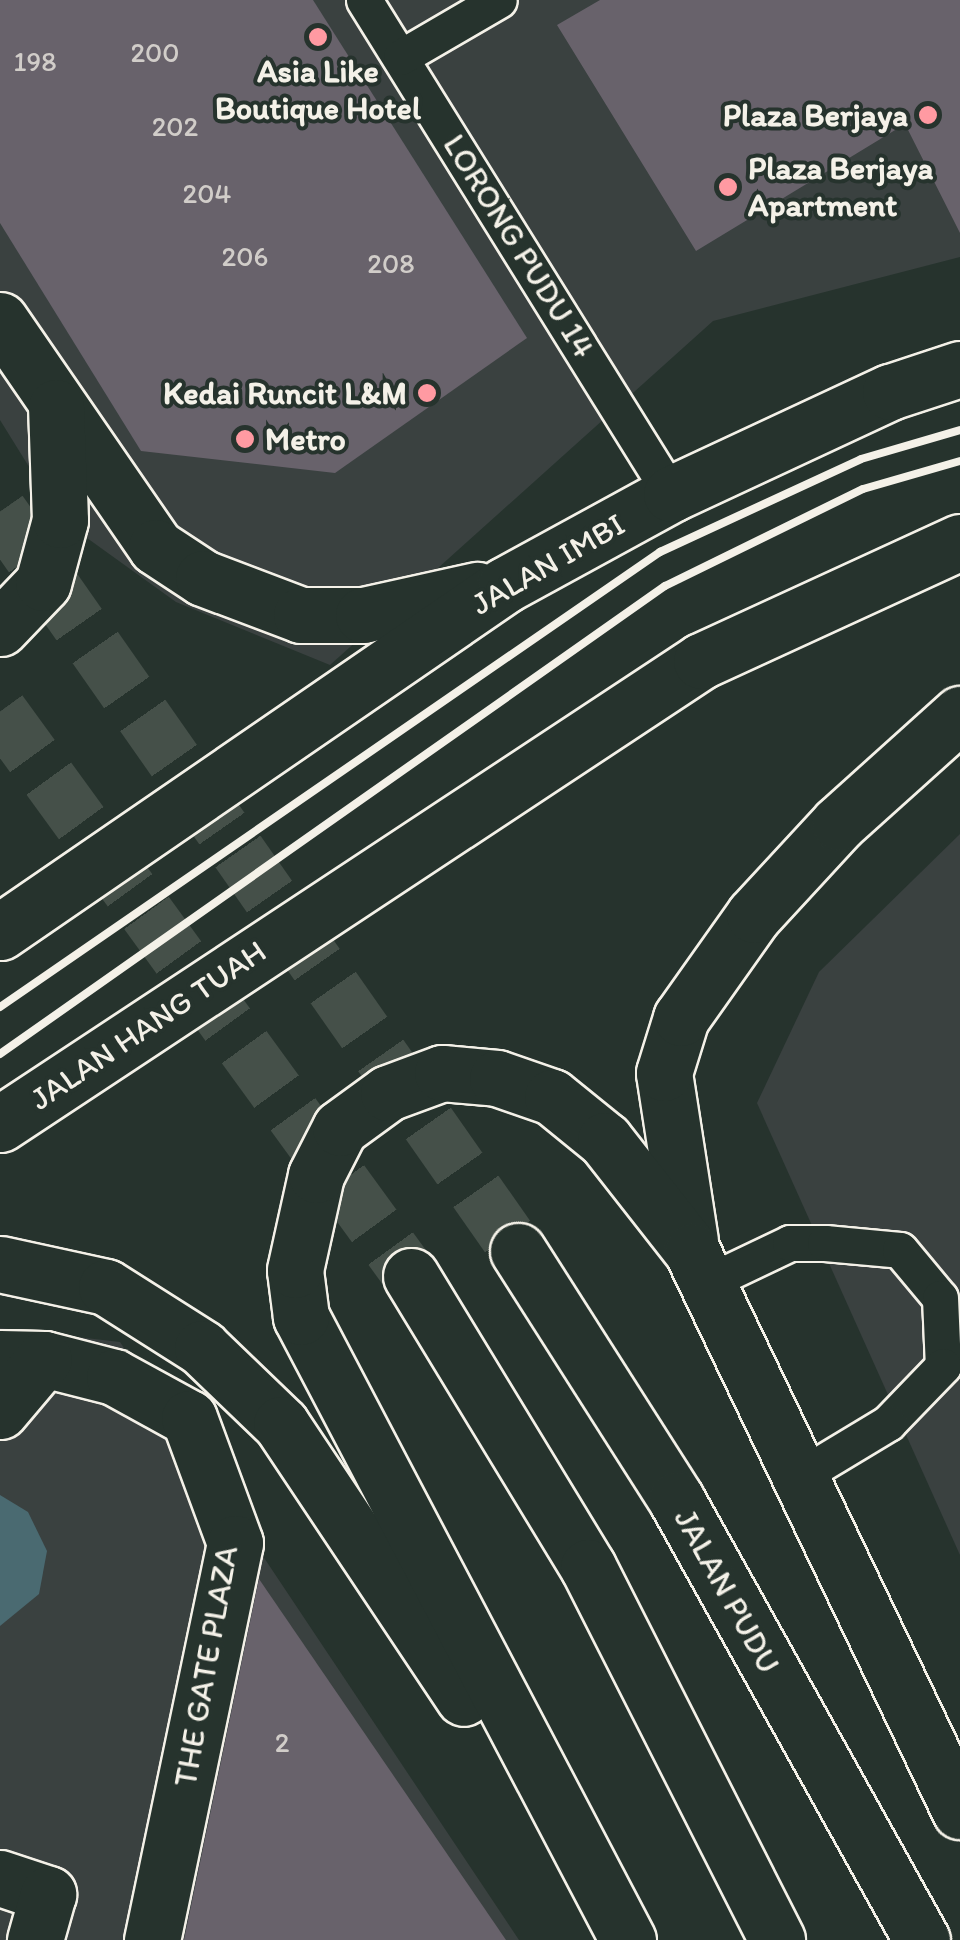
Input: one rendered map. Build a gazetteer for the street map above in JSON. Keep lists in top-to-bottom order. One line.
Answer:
{"streets":{"main road":["JALAN IMBI","JALAN HANG TUAH","JALAN PUDU","THE GATE PLAZA"],"lane":["LORONG PUDU 14"]},"crossings":[["LORONG PUDU 14","JALAN IMBI"]],"places":["Asia Like Boutique Hotel","Plaza Berjaya","Plaza Berjaya Apartment","Kedai Runcit L&M","Metro"],"house_numbers":["200","198","202","204","206","208","2"]}
